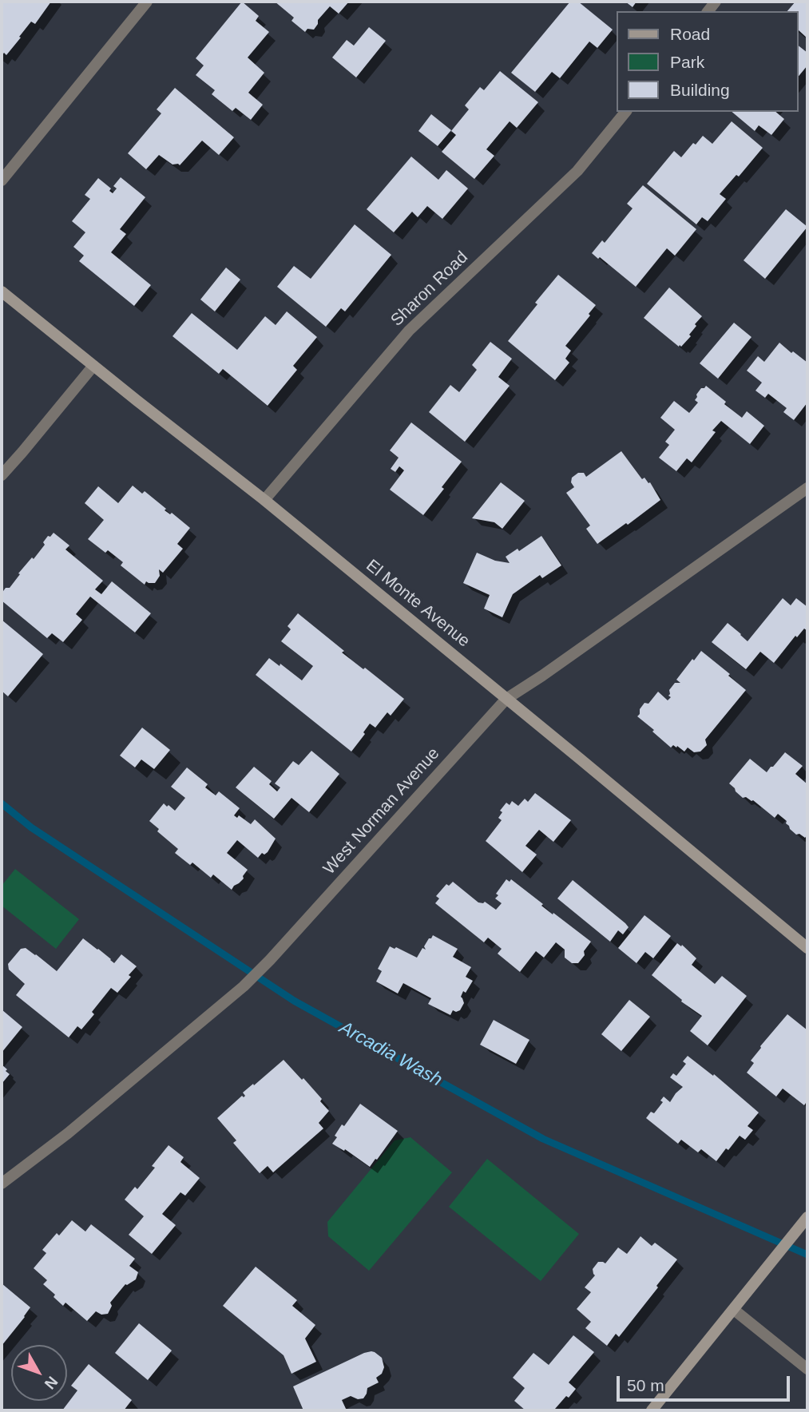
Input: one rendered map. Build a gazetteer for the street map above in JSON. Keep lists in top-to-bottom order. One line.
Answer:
{"streets":{"street":["Sharon Road","El Monte Avenue","West Norman Avenue"]},"crossings":[["Sharon Road","El Monte Avenue"],["El Monte Avenue","West Norman Avenue"]],"water":["Arcadia Wash"],"legend":["Road","Park","Building"],"scale_bar":"50 m","north":"bottom right"}
